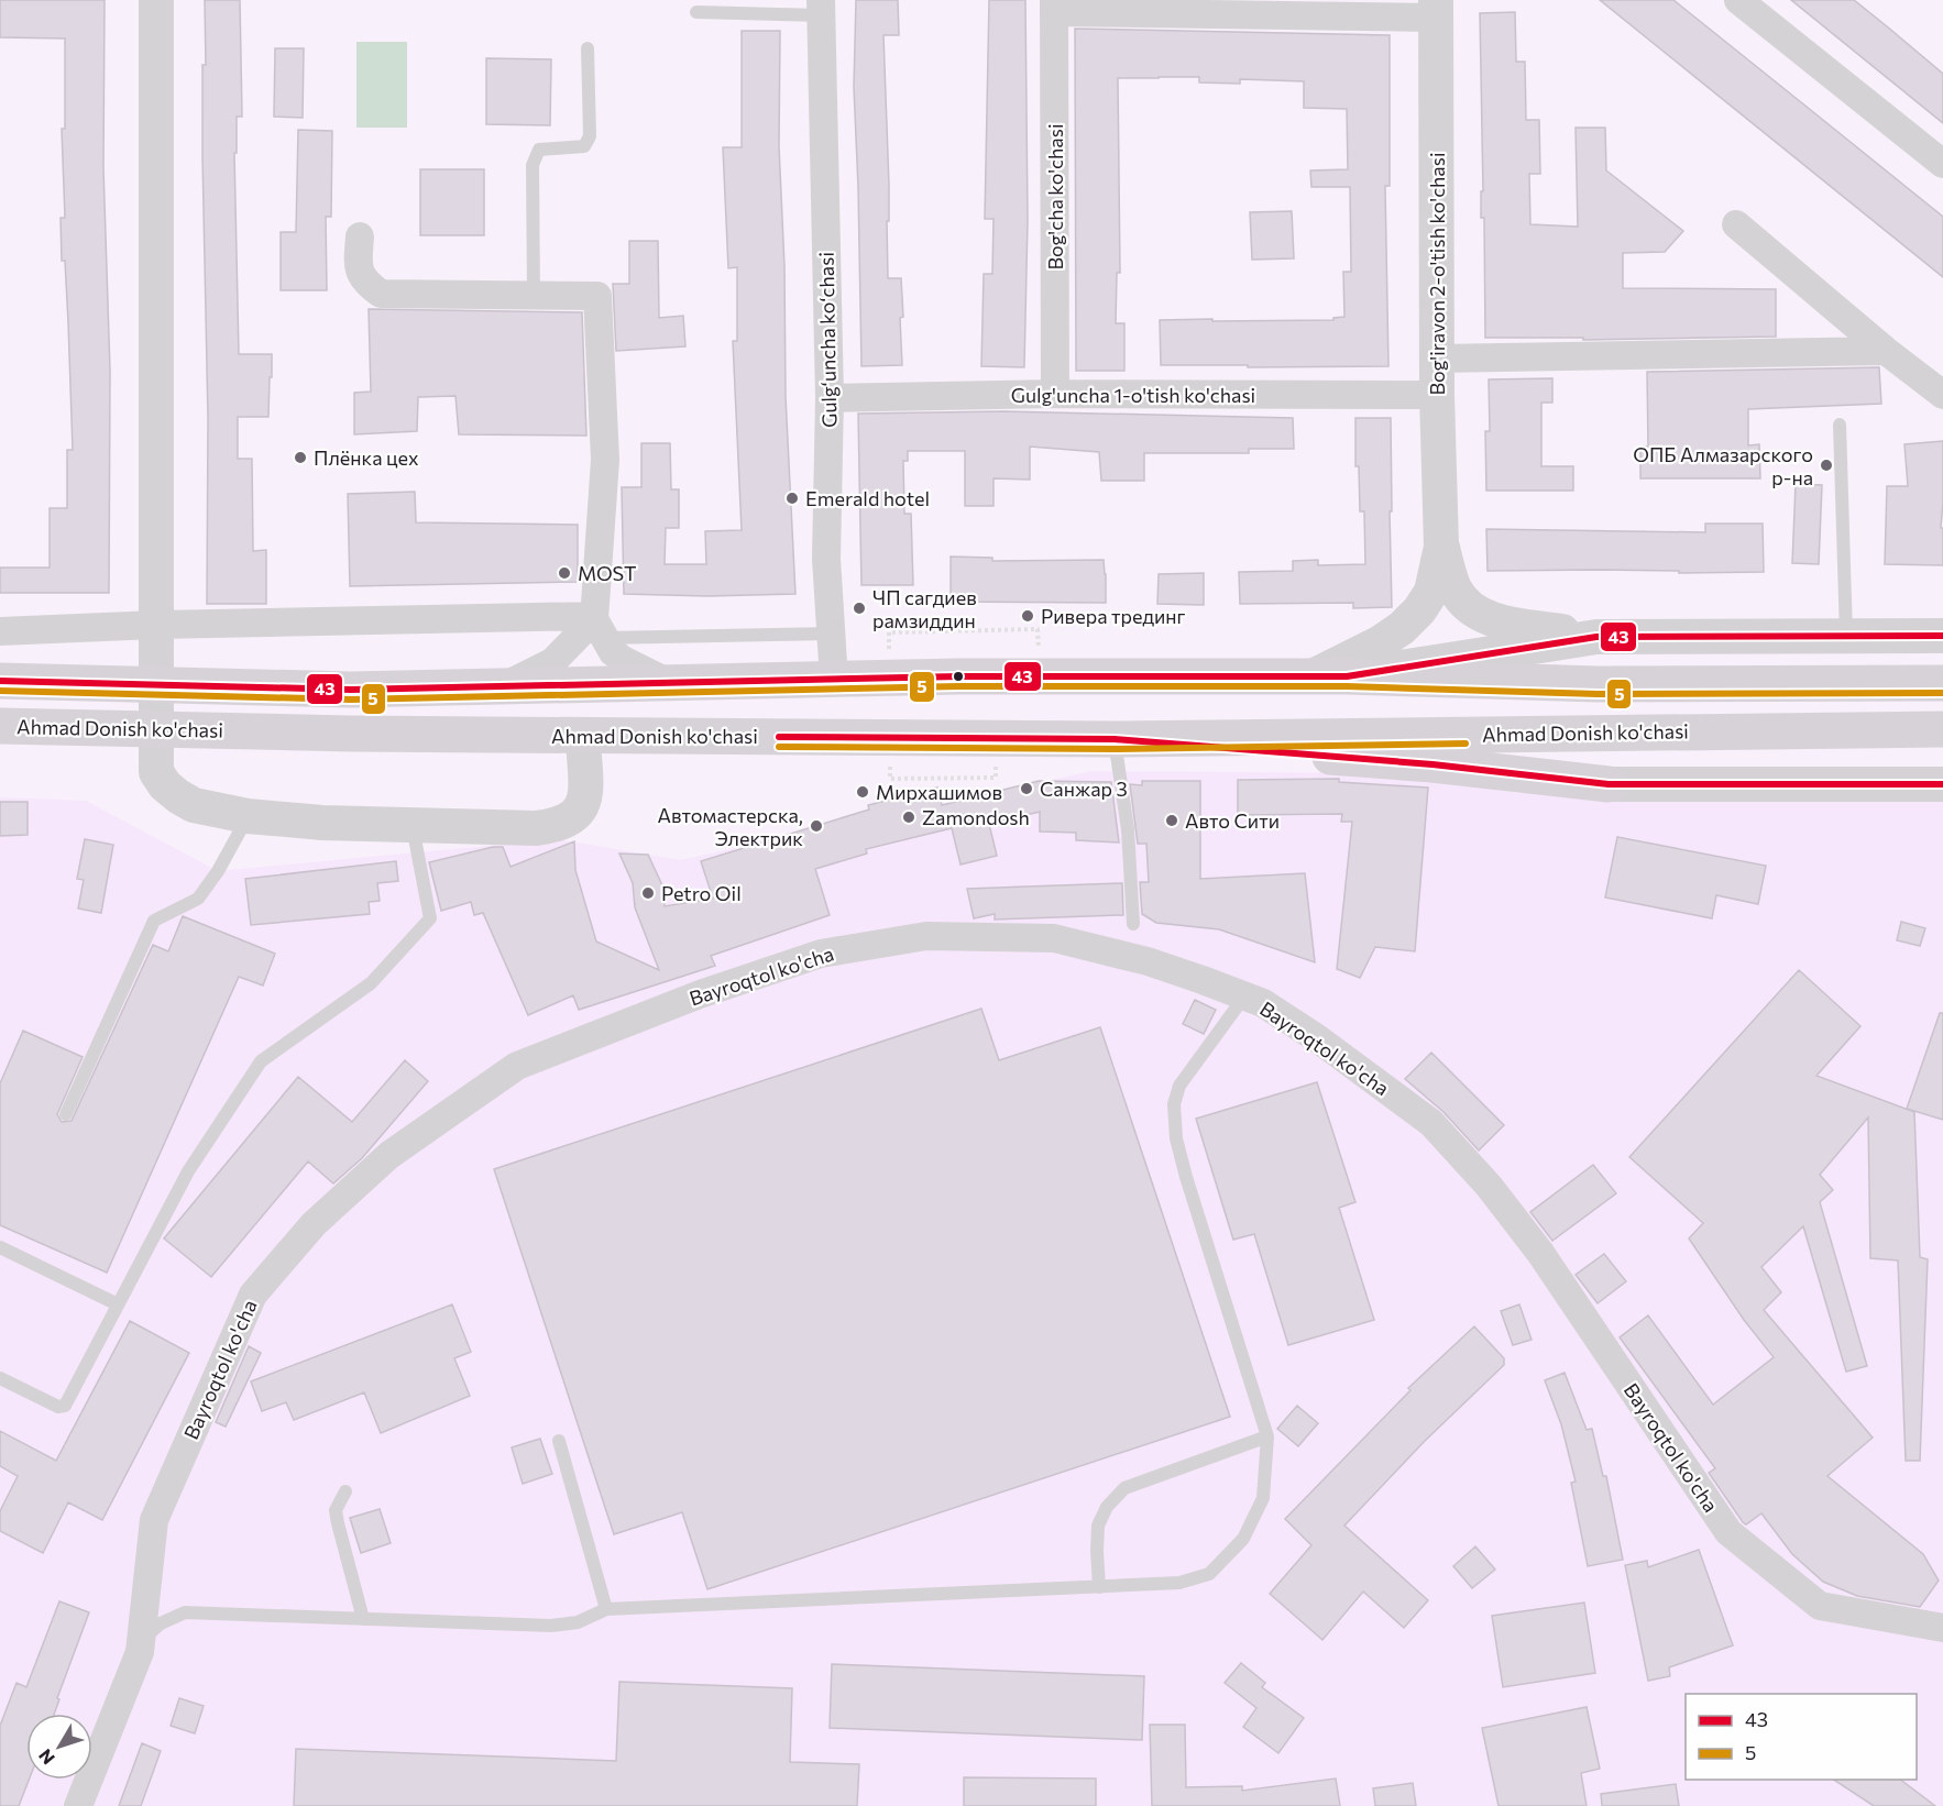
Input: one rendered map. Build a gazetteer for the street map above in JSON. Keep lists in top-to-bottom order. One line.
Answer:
{"streets":{"main road":["Ahmad Donish ko'chasi"],"street":["Bog'cha ko'chasi","Bog'iravon 2-o'tish ko'chasi","Gulgʻuncha koʻchasi","Gulg'uncha 1-o'tish ko'chasi","Bayroqtol ko'cha"]},"crossings":[["Bog'cha ko'chasi","Gulg'uncha 1-o'tish ko'chasi"],["Bog'iravon 2-o'tish ko'chasi","Gulg'uncha 1-o'tish ko'chasi"],["Gulgʻuncha koʻchasi","Gulg'uncha 1-o'tish ko'chasi"]],"places":["Плёнка цех","ОПБ Алмазарского р-на","Emerald hotel","MOST","ЧП сагдиев рамзиддин","Ривера трединг","Санжар 3","Мирхашимов","Zamondosh","Авто Сити","Автомастерска, Электрик","Petro Oil"],"lines":["transit line 43","transit line 5"],"legend":["43","5"],"north":"bottom left"}
